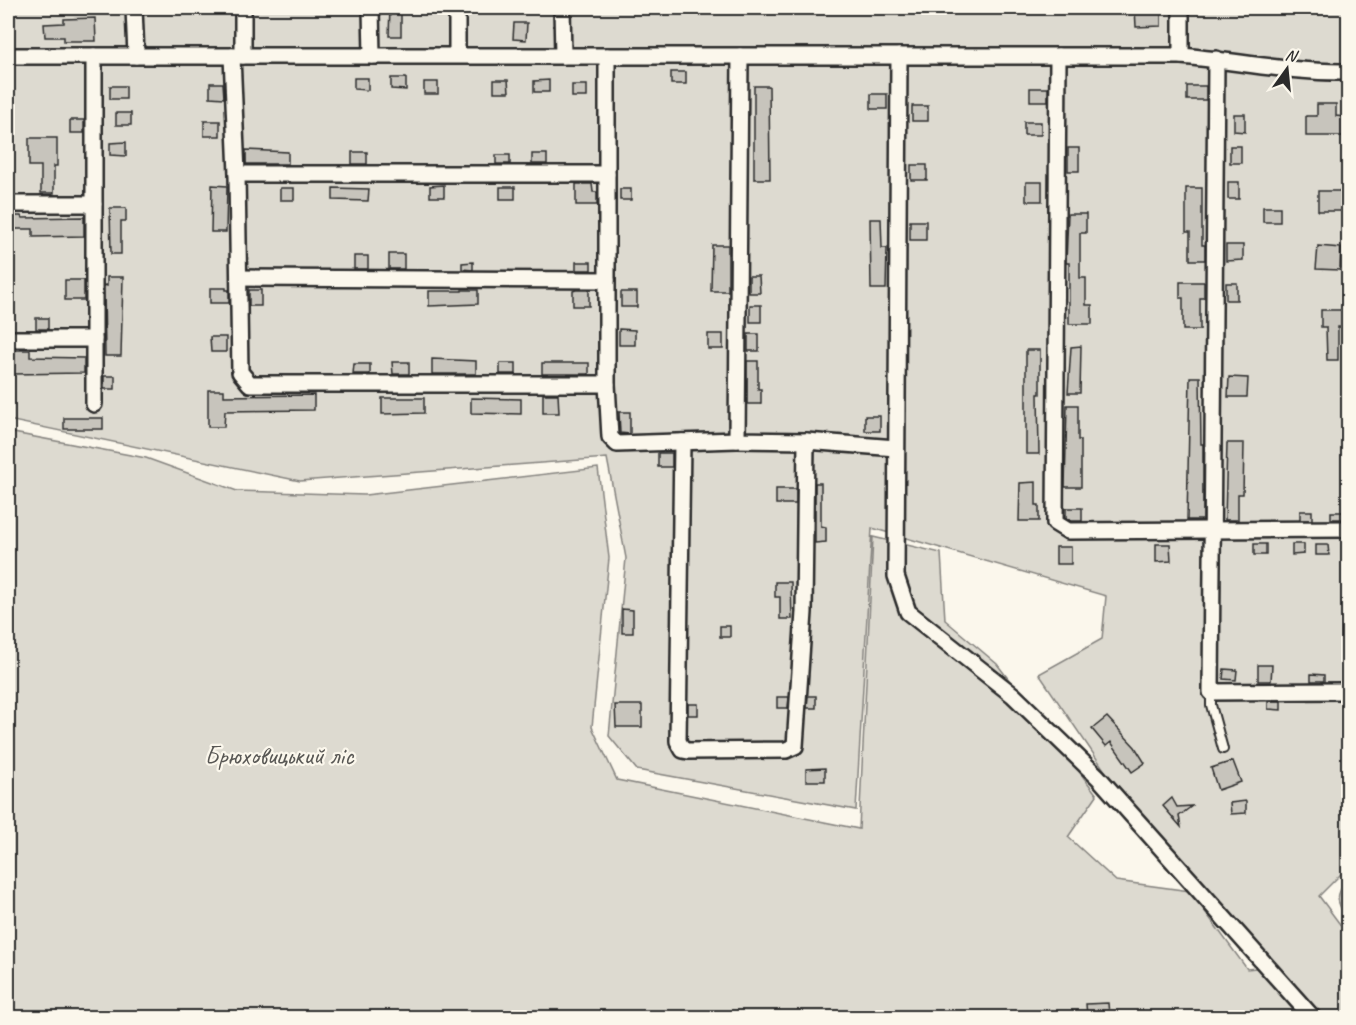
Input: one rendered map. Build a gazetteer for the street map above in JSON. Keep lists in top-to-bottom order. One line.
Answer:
{"parks":["Брюховицький ліс"],"north":"top"}
